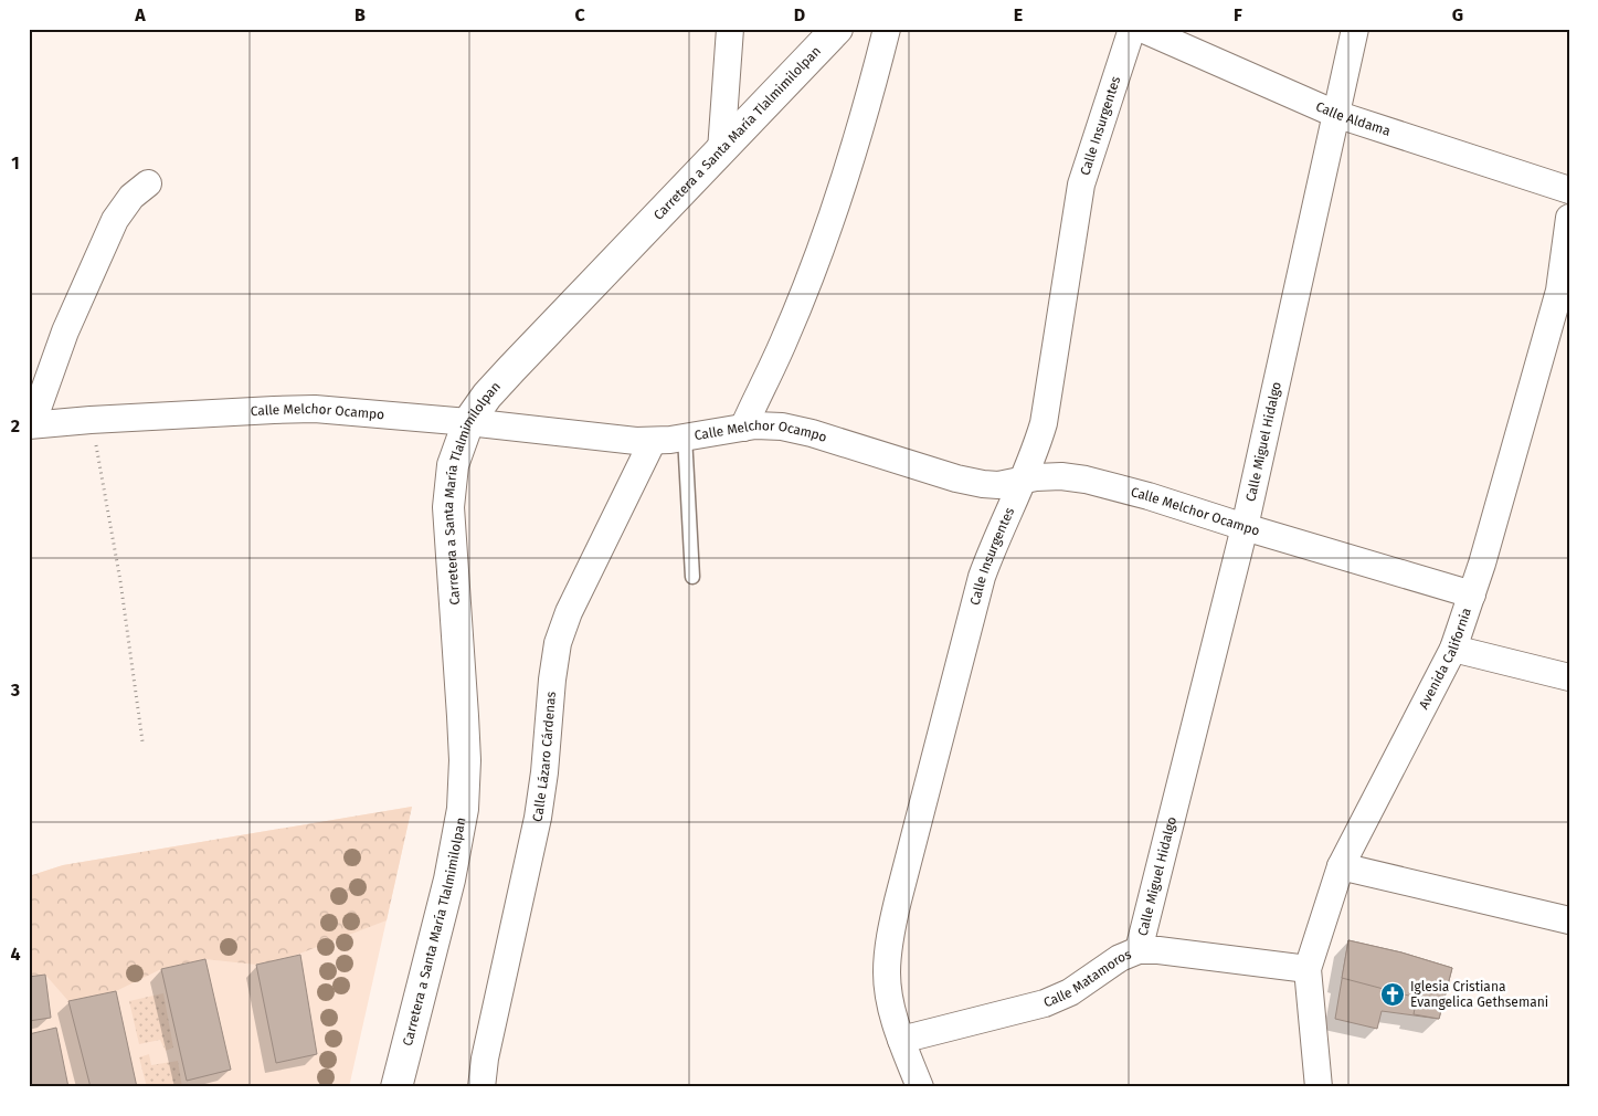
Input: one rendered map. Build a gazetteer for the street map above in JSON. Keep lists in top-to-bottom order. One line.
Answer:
{"streets":{"main road":["Carretera a Santa María Tlalmimilolpan"],"street":["Calle Aldama","Calle Insurgentes","Calle Melchor Ocampo","Calle Miguel Hidalgo","Avenida California","Calle Lázaro Cárdenas","Calle Matamoros"]},"crossings":[["Calle Aldama","Calle Miguel Hidalgo"],["Calle Insurgentes","Calle Melchor Ocampo"],["Calle Insurgentes","Calle Matamoros"],["Carretera a Santa María Tlalmimilolpan","Calle Melchor Ocampo"],["Calle Melchor Ocampo","Calle Miguel Hidalgo"],["Calle Melchor Ocampo","Avenida California"],["Calle Melchor Ocampo","Calle Lázaro Cárdenas"],["Calle Miguel Hidalgo","Calle Matamoros"],["Avenida California","Calle Matamoros"]],"places":{"church":["Iglesia Cristiana Evangelica Gethsemani"]},"grid":{"columns":["A","B","C","D","E","F","G"],"rows":["1","2","3","4"]}}
